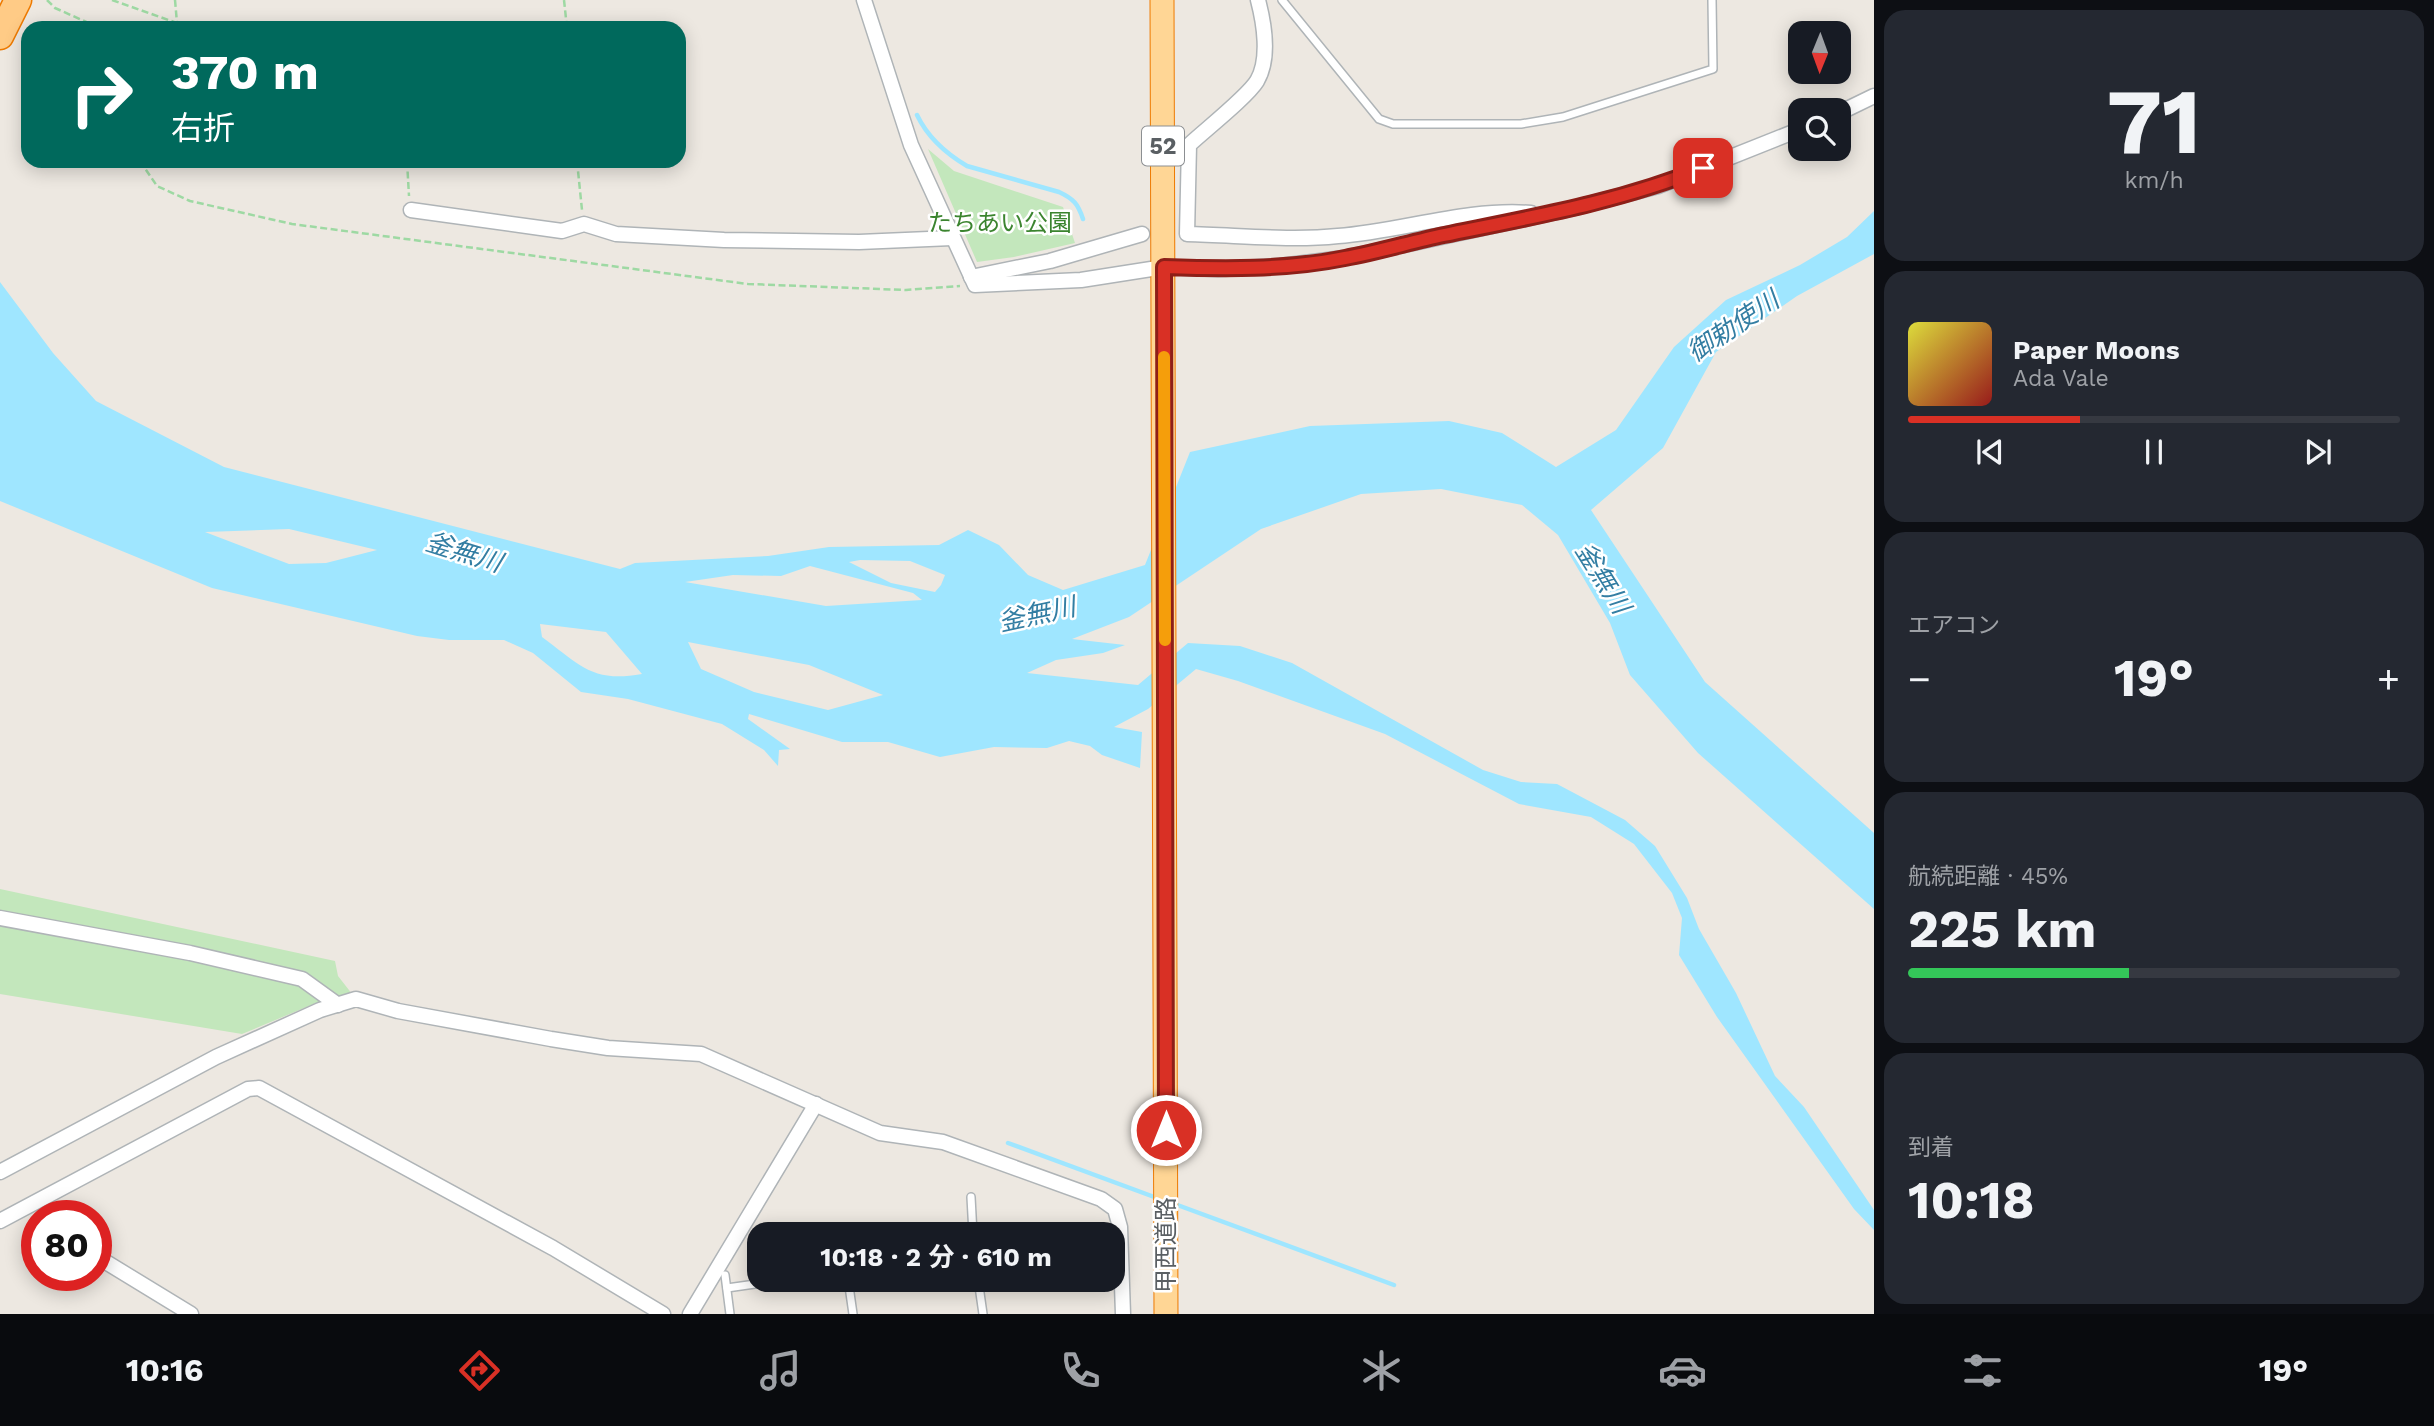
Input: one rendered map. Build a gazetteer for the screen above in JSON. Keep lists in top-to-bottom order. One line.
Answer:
{"streets":{"highway":["52","甲西道路"]},"water":["御勅使川","釜無川"],"parks":["たちあい公園"],"north":"bottom","page":{"tile":[["71","km/h"],"エアコン",["航続距離 · 45%","225 km"],["到着","10:18"]],"turn":["370 m","右折"],"song":["Paper Moons","Ada Vale"],"heat":["−","19°","+"],"limit":"80","trip":"10:18 · 2 分 · 610 m","tabs":["10:16","19°"]}}
